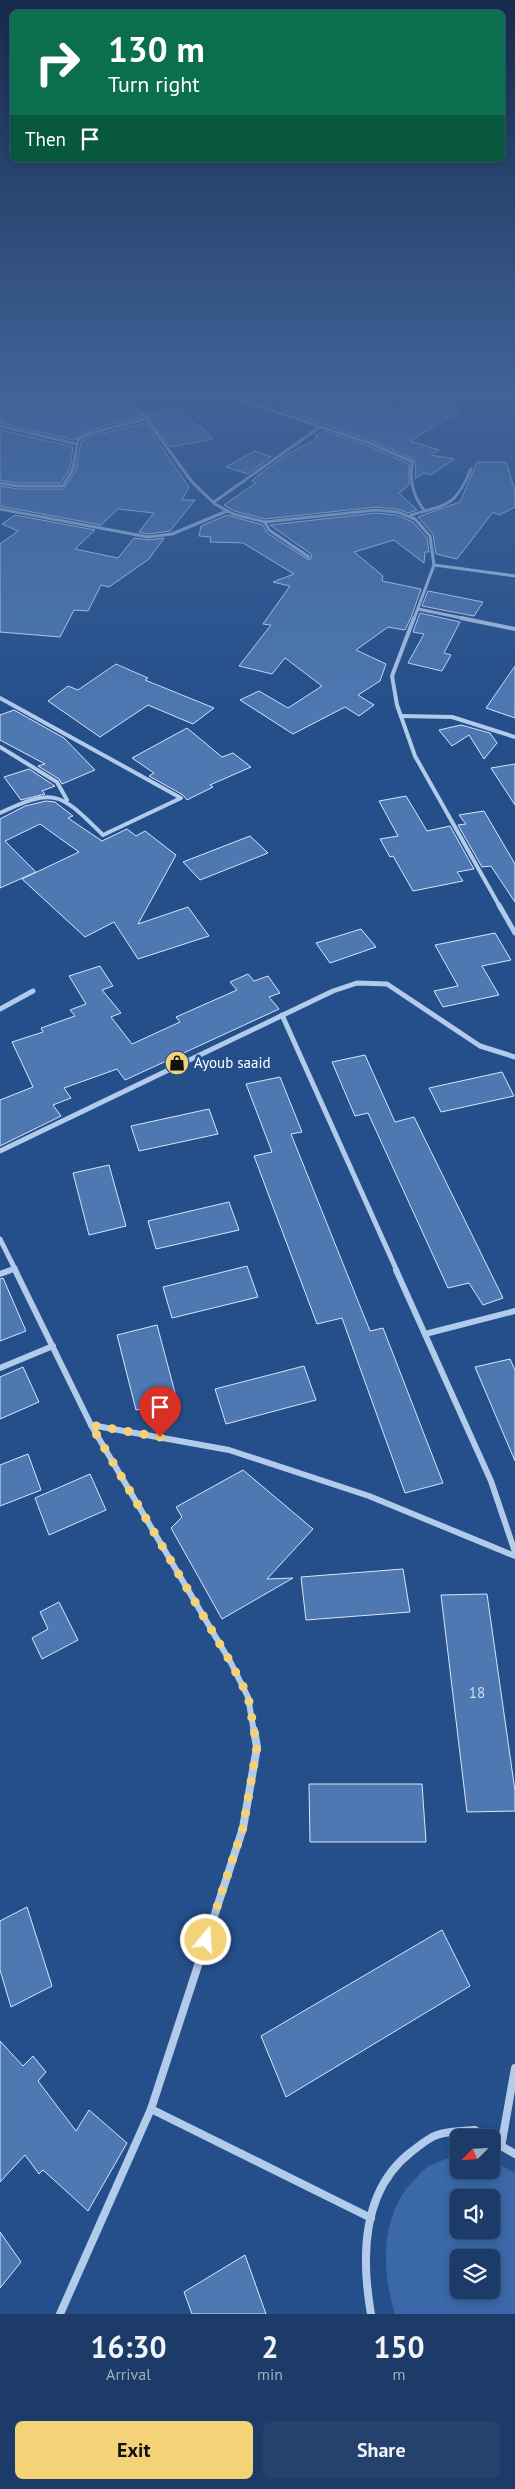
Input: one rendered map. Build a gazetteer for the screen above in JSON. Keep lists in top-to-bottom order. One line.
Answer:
{"places":{"shop":["Ayoub saaid"]},"house_numbers":["18"],"north":"bottom left","page":{"turn":["130 m","Turn right"],"then":"Then","eta":["16:30","Arrival","2","min","150","m"],"buttons":["Exit","Share"]}}
